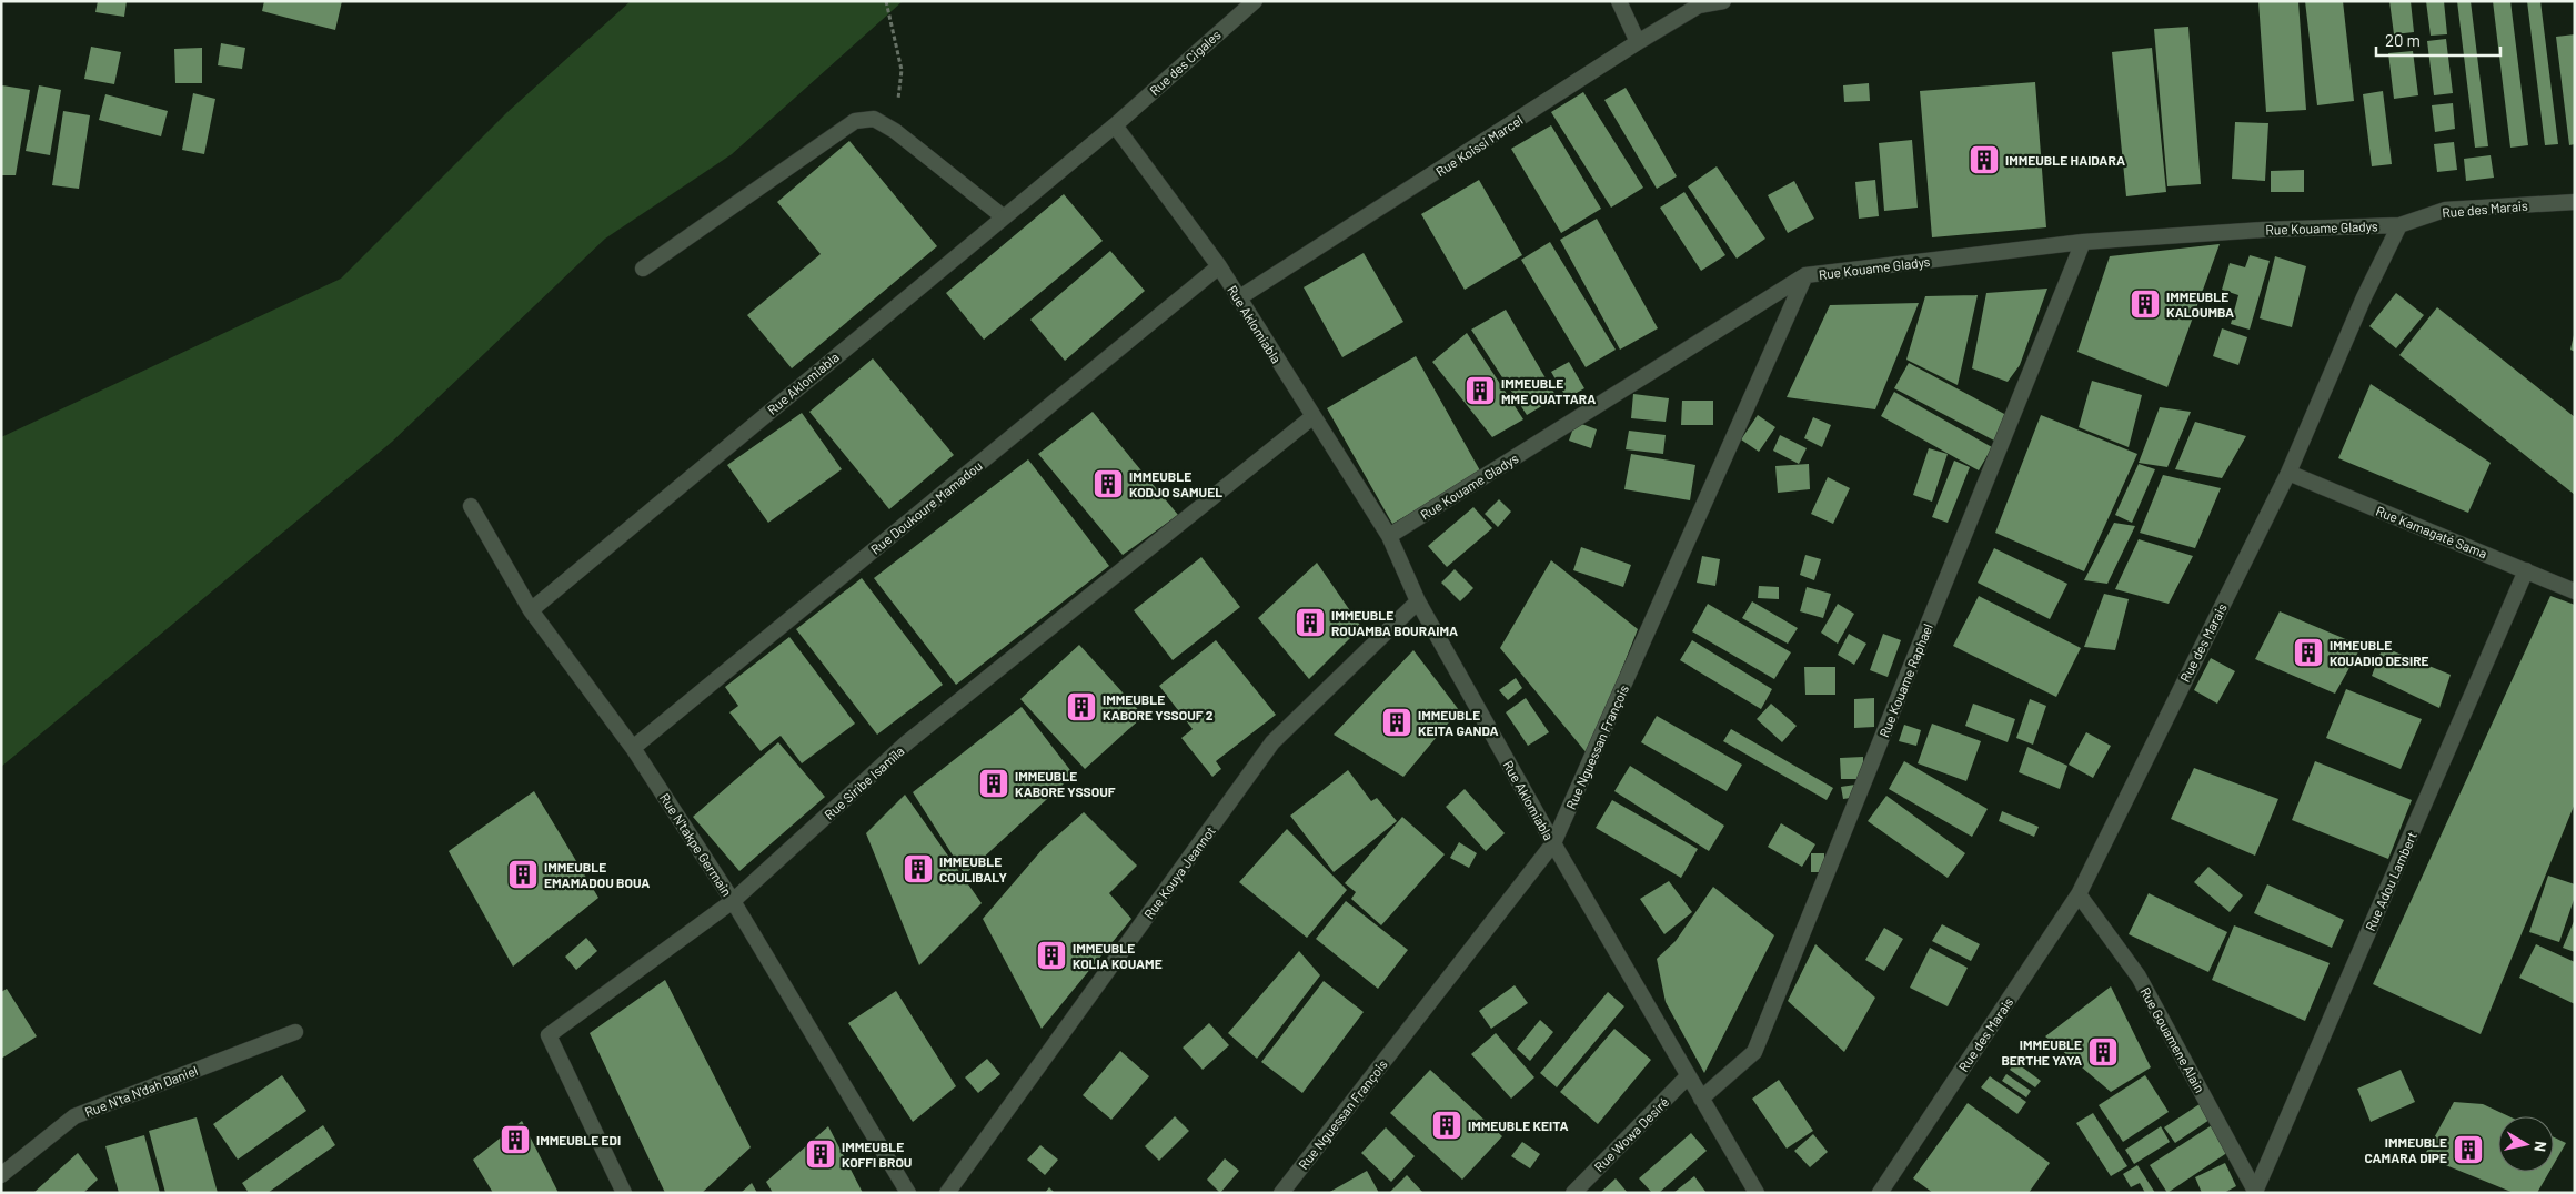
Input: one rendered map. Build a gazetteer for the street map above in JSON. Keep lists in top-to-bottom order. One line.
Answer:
{"streets":{"street":["Rue des Cigales","Rue Koissi Marcel","Rue des Marais","Rue Kouame Gladys","Rue Aklomiabla","Rue Doukoure Mamadou","Rue Kamagaté Sama","Rue Kouame Raphael","Rue Nguessan François","Rue Siribe Isamïla","Rue N'takpe Germain","Rue Kouya Jeannot","Rue Adou Lambert","Rue Gouamene Alain","Rue N'ta N'dah Daniel","Rue Wowa Desiré"]},"crossings":[["Rue des Cigales","Rue Aklomiabla"],["Rue Koissi Marcel","Rue Aklomiabla"],["Rue des Marais","Rue Kouame Gladys"],["Rue des Marais","Rue Kamagaté Sama"],["Rue des Marais","Rue Gouamene Alain"],["Rue Kouame Gladys","Rue Aklomiabla"],["Rue Kouame Gladys","Rue Kouame Raphael"],["Rue Kouame Gladys","Rue Nguessan François"],["Rue Aklomiabla","Rue Doukoure Mamadou"],["Rue Aklomiabla","Rue Kouame Raphael"],["Rue Aklomiabla","Rue Nguessan François"],["Rue Aklomiabla","Rue Siribe Isamïla"],["Rue Aklomiabla","Rue N'takpe Germain"],["Rue Aklomiabla","Rue Kouya Jeannot"],["Rue Aklomiabla","Rue Wowa Desiré"],["Rue Doukoure Mamadou","Rue N'takpe Germain"],["Rue Kamagaté Sama","Rue Adou Lambert"],["Rue Siribe Isamïla","Rue N'takpe Germain"],["Rue Adou Lambert","Rue Gouamene Alain"]],"places":{"building":["IMMEUBLE HAIDARA","IMMEUBLE KALOUMBA","IMMEUBLE MME OUATTARA","IMMEUBLE KODJO SAMUEL","IMMEUBLE ROUAMBA BOURAIMA","IMMEUBLE KOUADIO DESIRE","IMMEUBLE KABORE YSSOUF 2","IMMEUBLE KEITA GANDA","IMMEUBLE KABORE YSSOUF","IMMEUBLE COULIBALY","IMMEUBLE EMAMADOU BOUA","IMMEUBLE KOLIA KOUAME","IMMEUBLE BERTHE YAYA","IMMEUBLE KEITA","IMMEUBLE EDI","IMMEUBLE CAMARA DIPE","IMMEUBLE KOFFI BROU"]},"scale_bar":"20 m","north":"right"}
